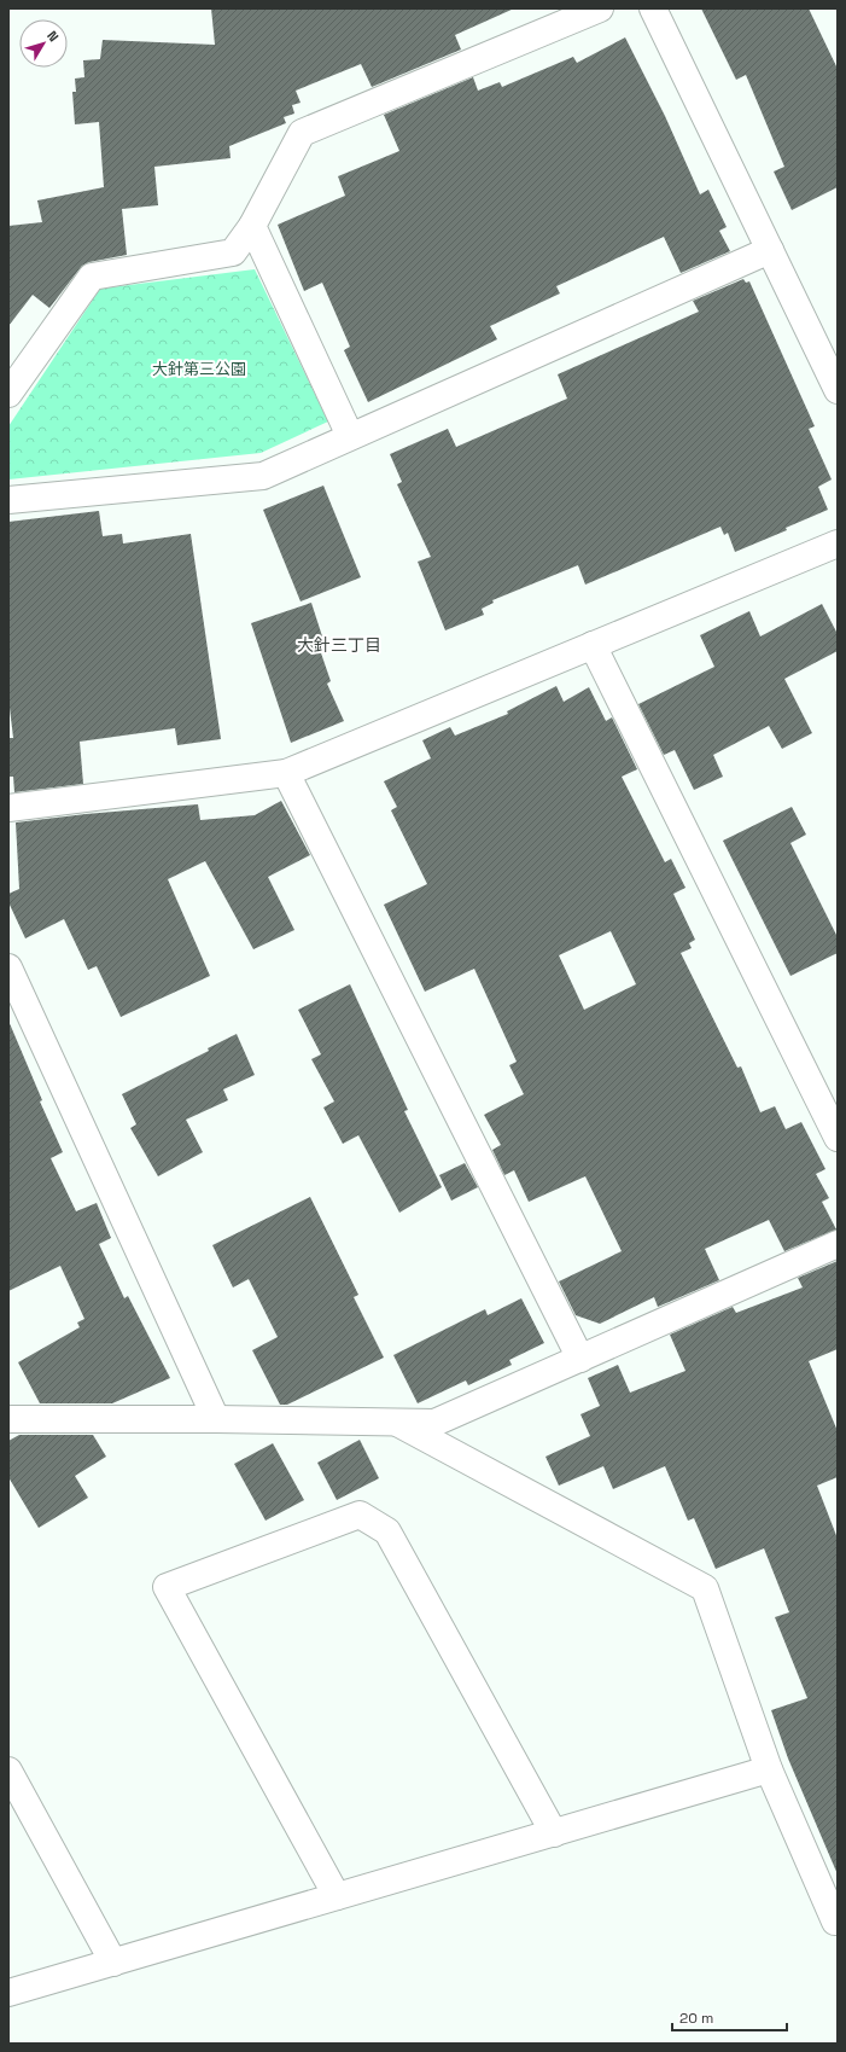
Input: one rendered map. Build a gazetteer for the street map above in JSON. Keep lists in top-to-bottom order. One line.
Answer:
{"districts":["大針三丁目"],"parks":["大針第三公園"],"scale_bar":"20 m","north":"top right"}
